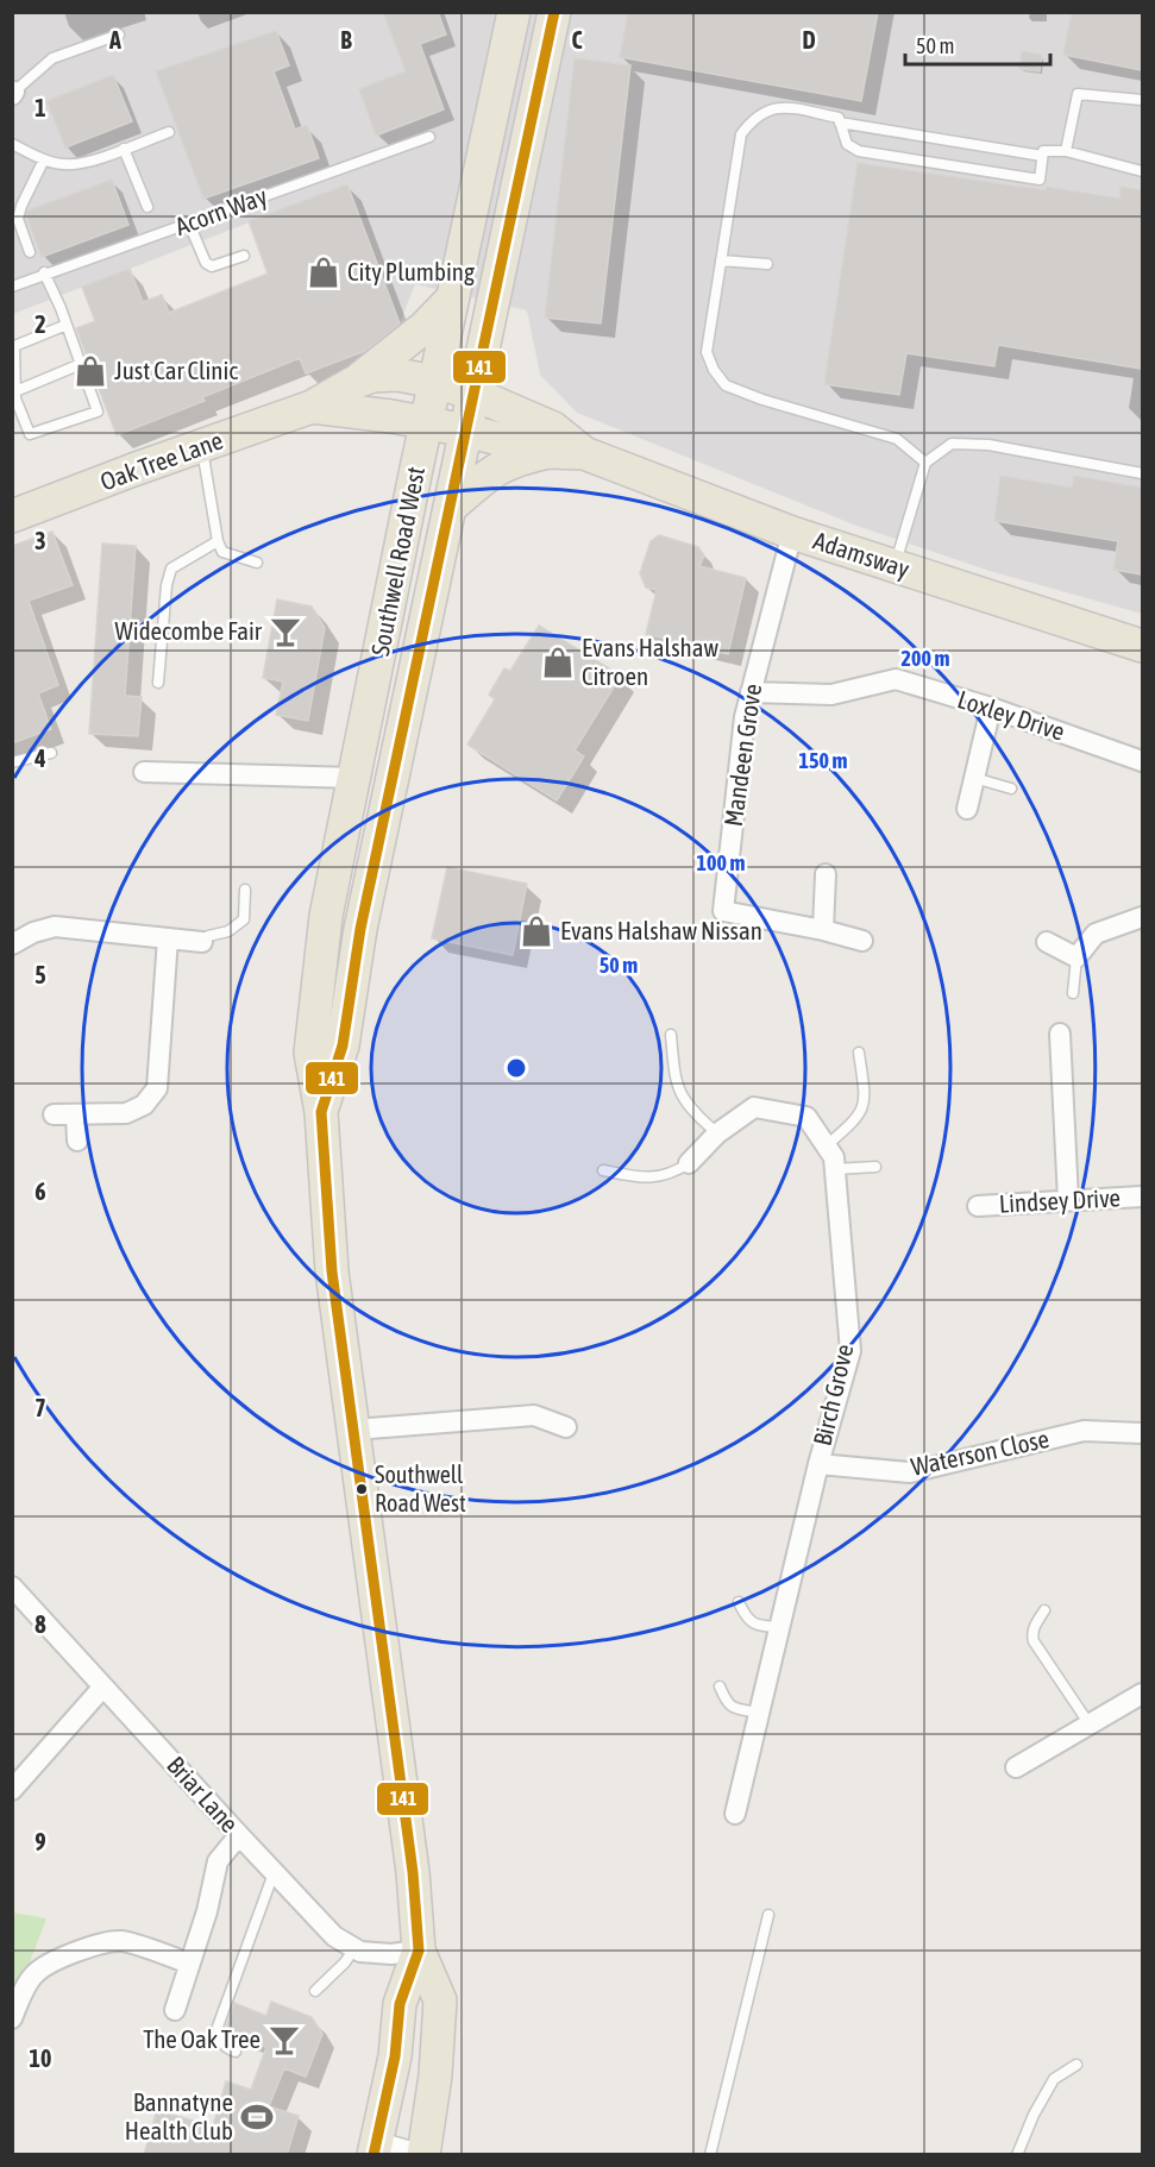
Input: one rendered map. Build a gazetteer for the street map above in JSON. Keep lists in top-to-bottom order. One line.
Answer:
{"streets":{"main road":["Oak Tree Lane","Adamsway","Southwell Road West"],"street":["Loxley Drive","Mandeen Grove","Lindsey Drive","Birch Grove","Waterson Close","Briar Lane"],"lane":["Acorn Way"]},"crossings":[["Oak Tree Lane","Adamsway"],["Oak Tree Lane","Southwell Road West"],["Adamsway","Southwell Road West"],["Adamsway","Mandeen Grove"],["Southwell Road West","Briar Lane"],["Loxley Drive","Mandeen Grove"],["Birch Grove","Waterson Close"]],"places":{"shop":["City Plumbing","Just Car Clinic","Evans Halshaw Citroen","Evans Halshaw Nissan"],"bar":["Widecombe Fair","The Oak Tree"],"other":["Southwell Road West"],"sports":["Bannatyne Health Club"]},"lines":["transit line 141"],"scale_bar":"50 m","grid":{"columns":["A","B","C","D"],"rows":["1","2","3","4","5","6","7","8","9","10"]},"rings":["200 m","150 m","100 m","50 m"]}
